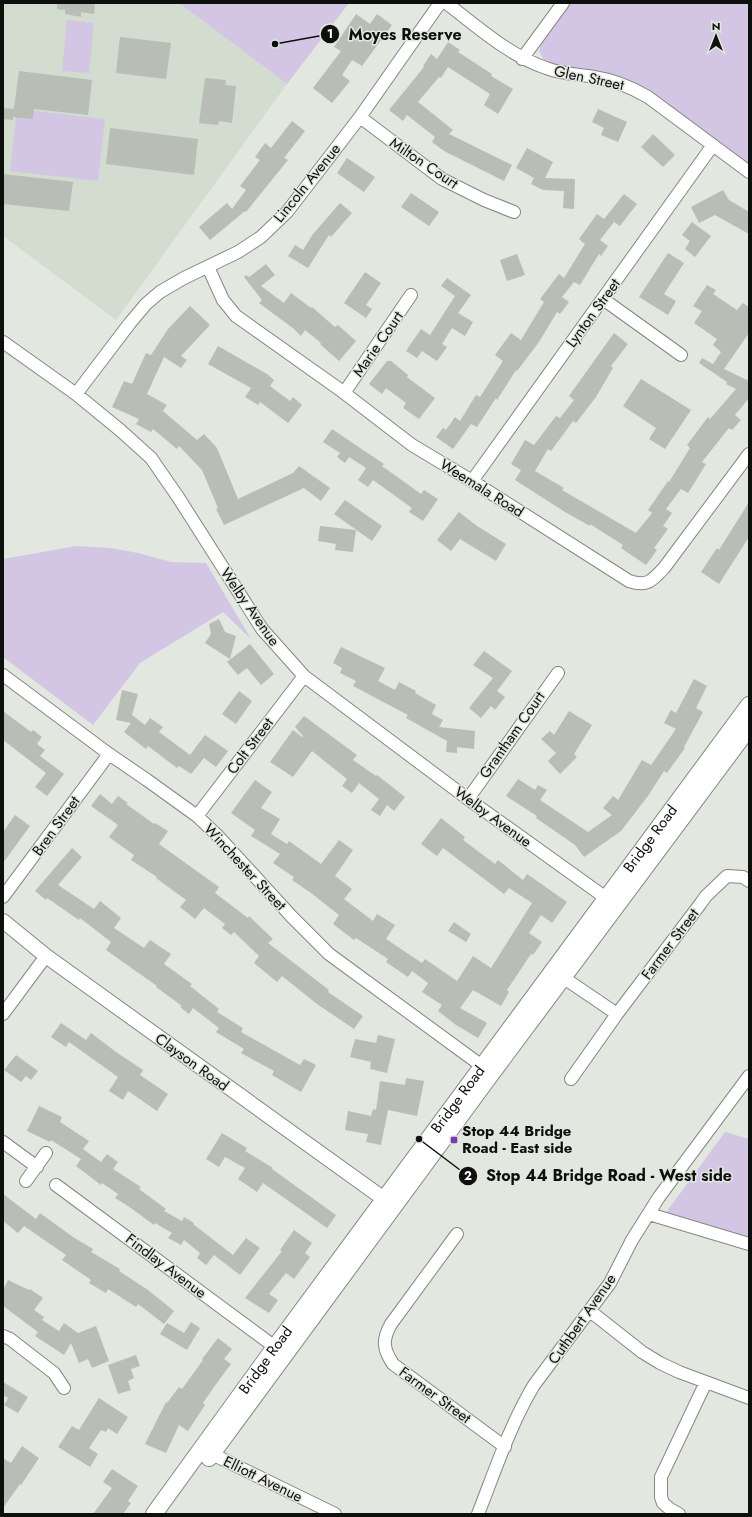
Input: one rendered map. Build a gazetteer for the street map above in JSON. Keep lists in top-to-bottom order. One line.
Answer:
{"streets":{"main road":["Bridge Road"],"street":["Glen Street","Milton Court","Lincoln Avenue","Lynton Street","Marie Court","Weemala Road","Welby Avenue","Grantham Court","Colt Street","Bren Street","Winchester Street","Farmer Street","Clayson Road","Findlay Avenue","Cuthbert Avenue","Elliott Avenue"]},"crossings":[["Glen Street","Lynton Street"],["Milton Court","Lincoln Avenue"],["Lincoln Avenue","Weemala Road"],["Lincoln Avenue","Welby Avenue"],["Lynton Street","Weemala Road"],["Marie Court","Weemala Road"],["Welby Avenue","Grantham Court"],["Welby Avenue","Colt Street"],["Welby Avenue","Bridge Road"],["Colt Street","Winchester Street"],["Bren Street","Winchester Street"],["Bridge Road","Winchester Street"],["Bridge Road","Clayson Road"],["Bridge Road","Findlay Avenue"],["Bridge Road","Elliott Avenue"],["Farmer Street","Cuthbert Avenue"]],"places":{"other":["Moyes Reserve","Stop 44 Bridge Road - West side"],"transit":["Stop 44 Bridge Road - East side"]},"north":"top"}
